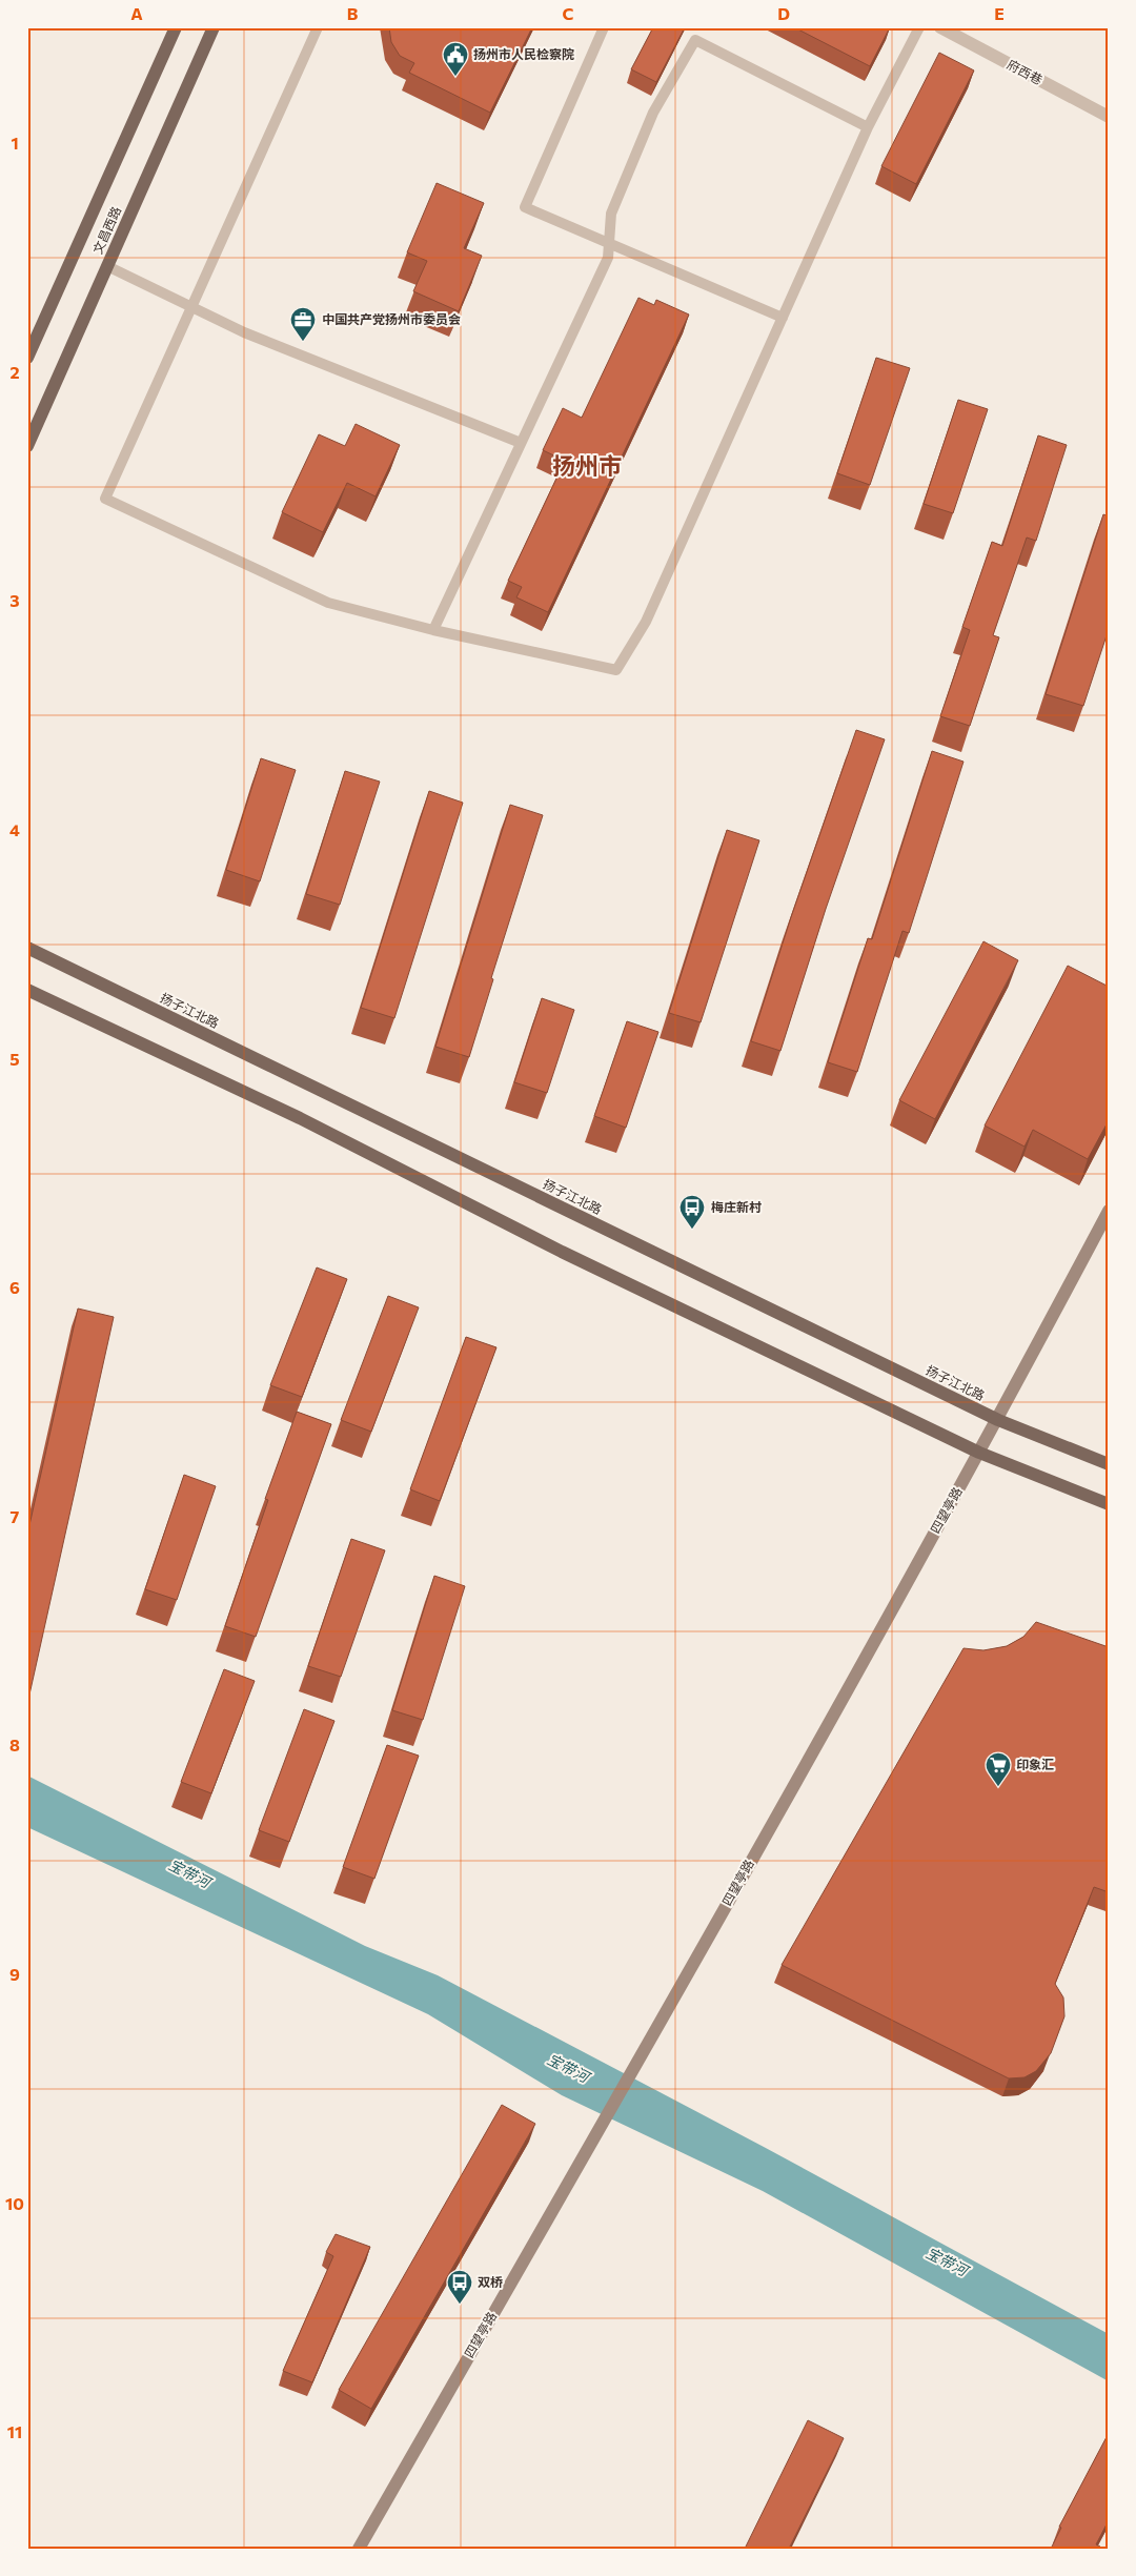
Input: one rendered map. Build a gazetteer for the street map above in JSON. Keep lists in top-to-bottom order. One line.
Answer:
{"streets":{"main road":["文昌西路","扬子江北路"],"street":["府西巷","四望亭路"]},"crossings":[["扬子江北路","四望亭路"]],"districts":["扬州市"],"water":["宝带河"],"places":{"public building":["扬州市人民检察院"],"office":["中国共产党扬州市委员会"],"bus stop":["梅庄新村","双桥"],"supermarket":["印象汇"]},"grid":{"columns":["A","B","C","D","E"],"rows":["1","2","3","4","5","6","7","8","9","10","11"]}}
